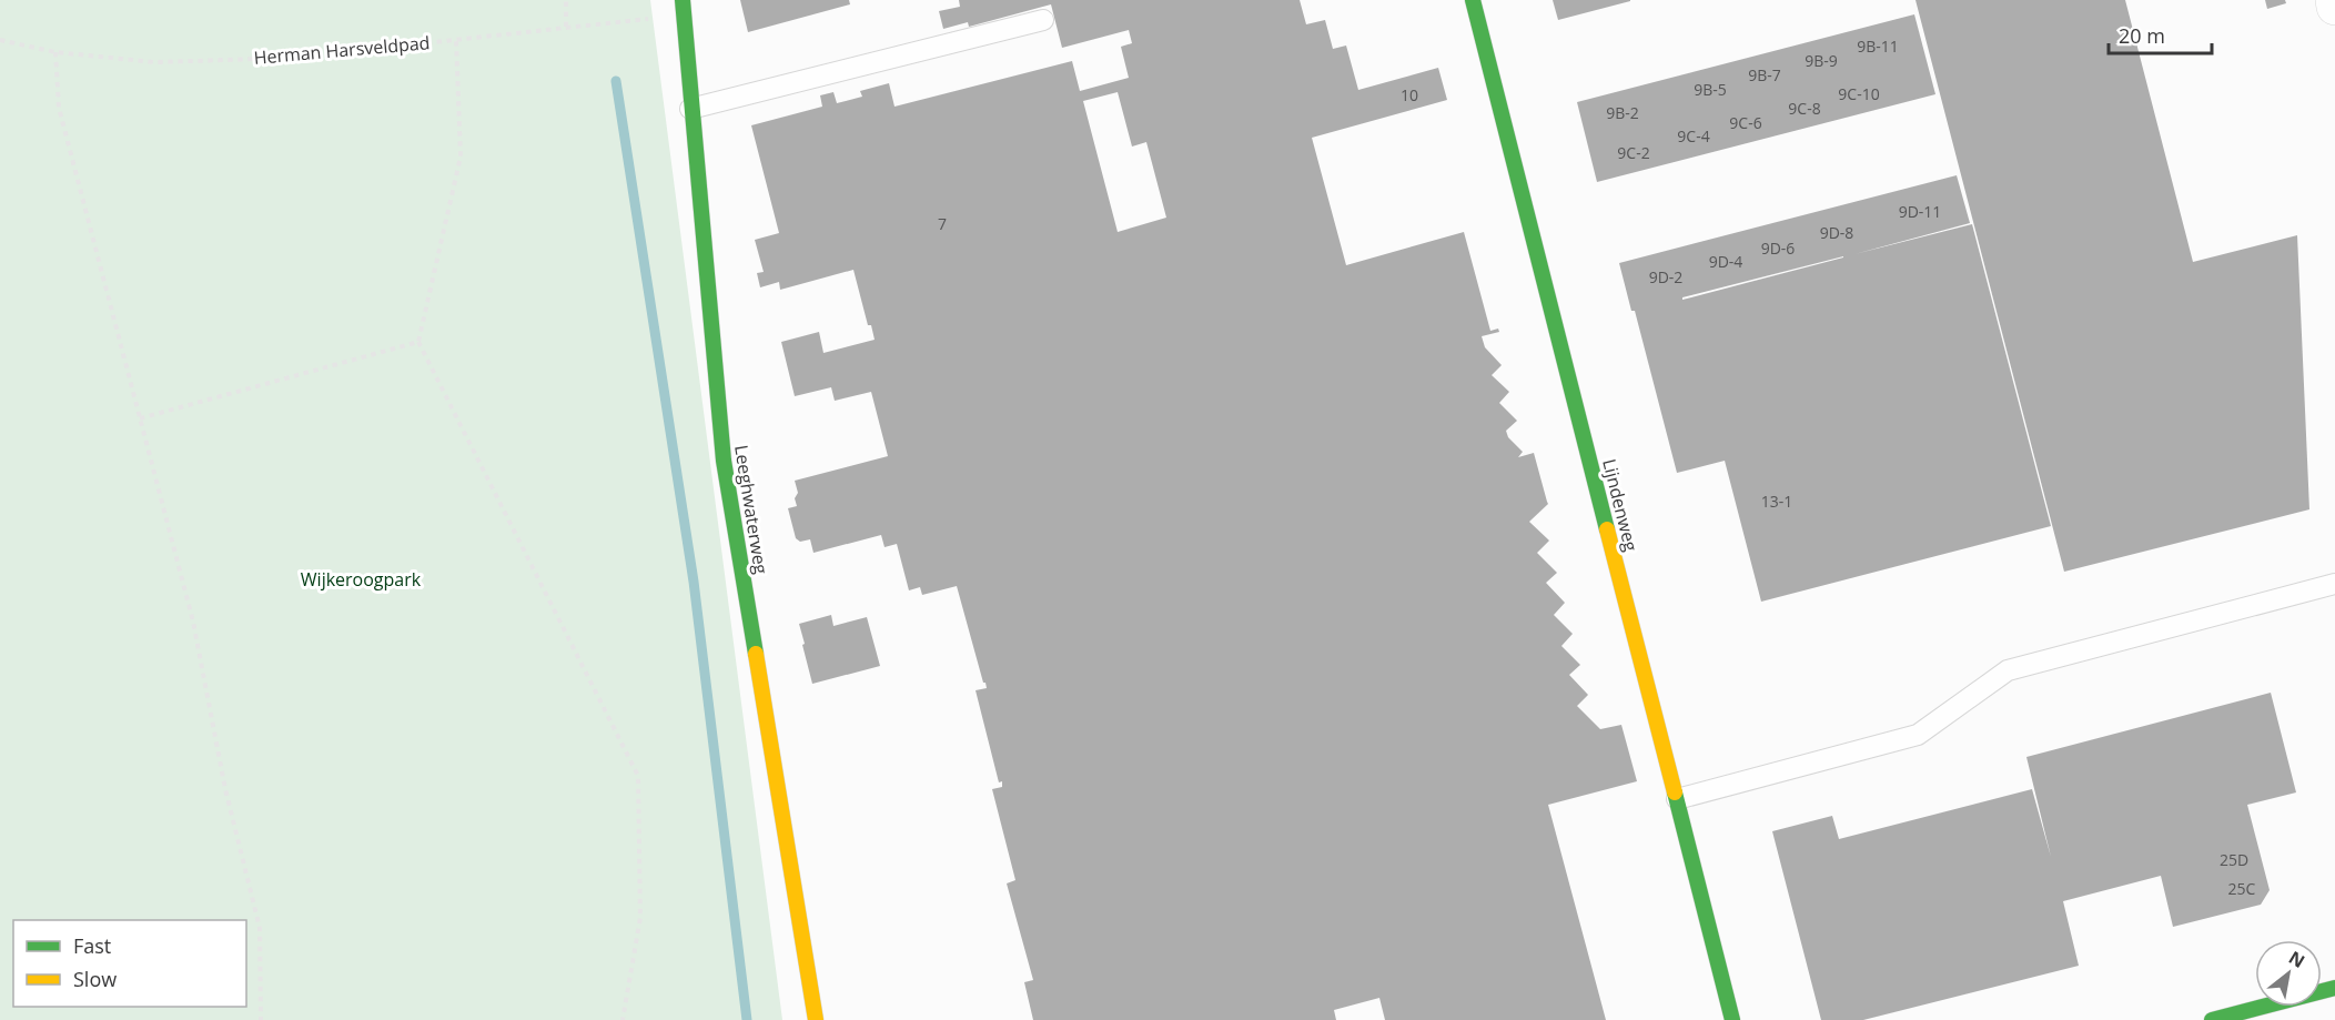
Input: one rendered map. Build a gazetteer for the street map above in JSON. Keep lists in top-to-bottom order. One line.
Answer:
{"streets":{"street":["Lijndenweg","Leeghwaterweg"],"path":["Herman Harsveldpad"]},"crossings":[["Herman Harsveldpad","Leeghwaterweg"]],"parks":["Wijkeroogpark"],"house_numbers":["9B-11","9B-9","9B-7","9B-5","9C-10","10","9C-8","9B-2","9C-6","9C-4","9C-2","9D-11","7","9D-8","9D-6","9D-4","9D-2","13-1","25D","25C"],"legend":["Fast","Slow"],"scale_bar":"20 m","north":"top right"}
